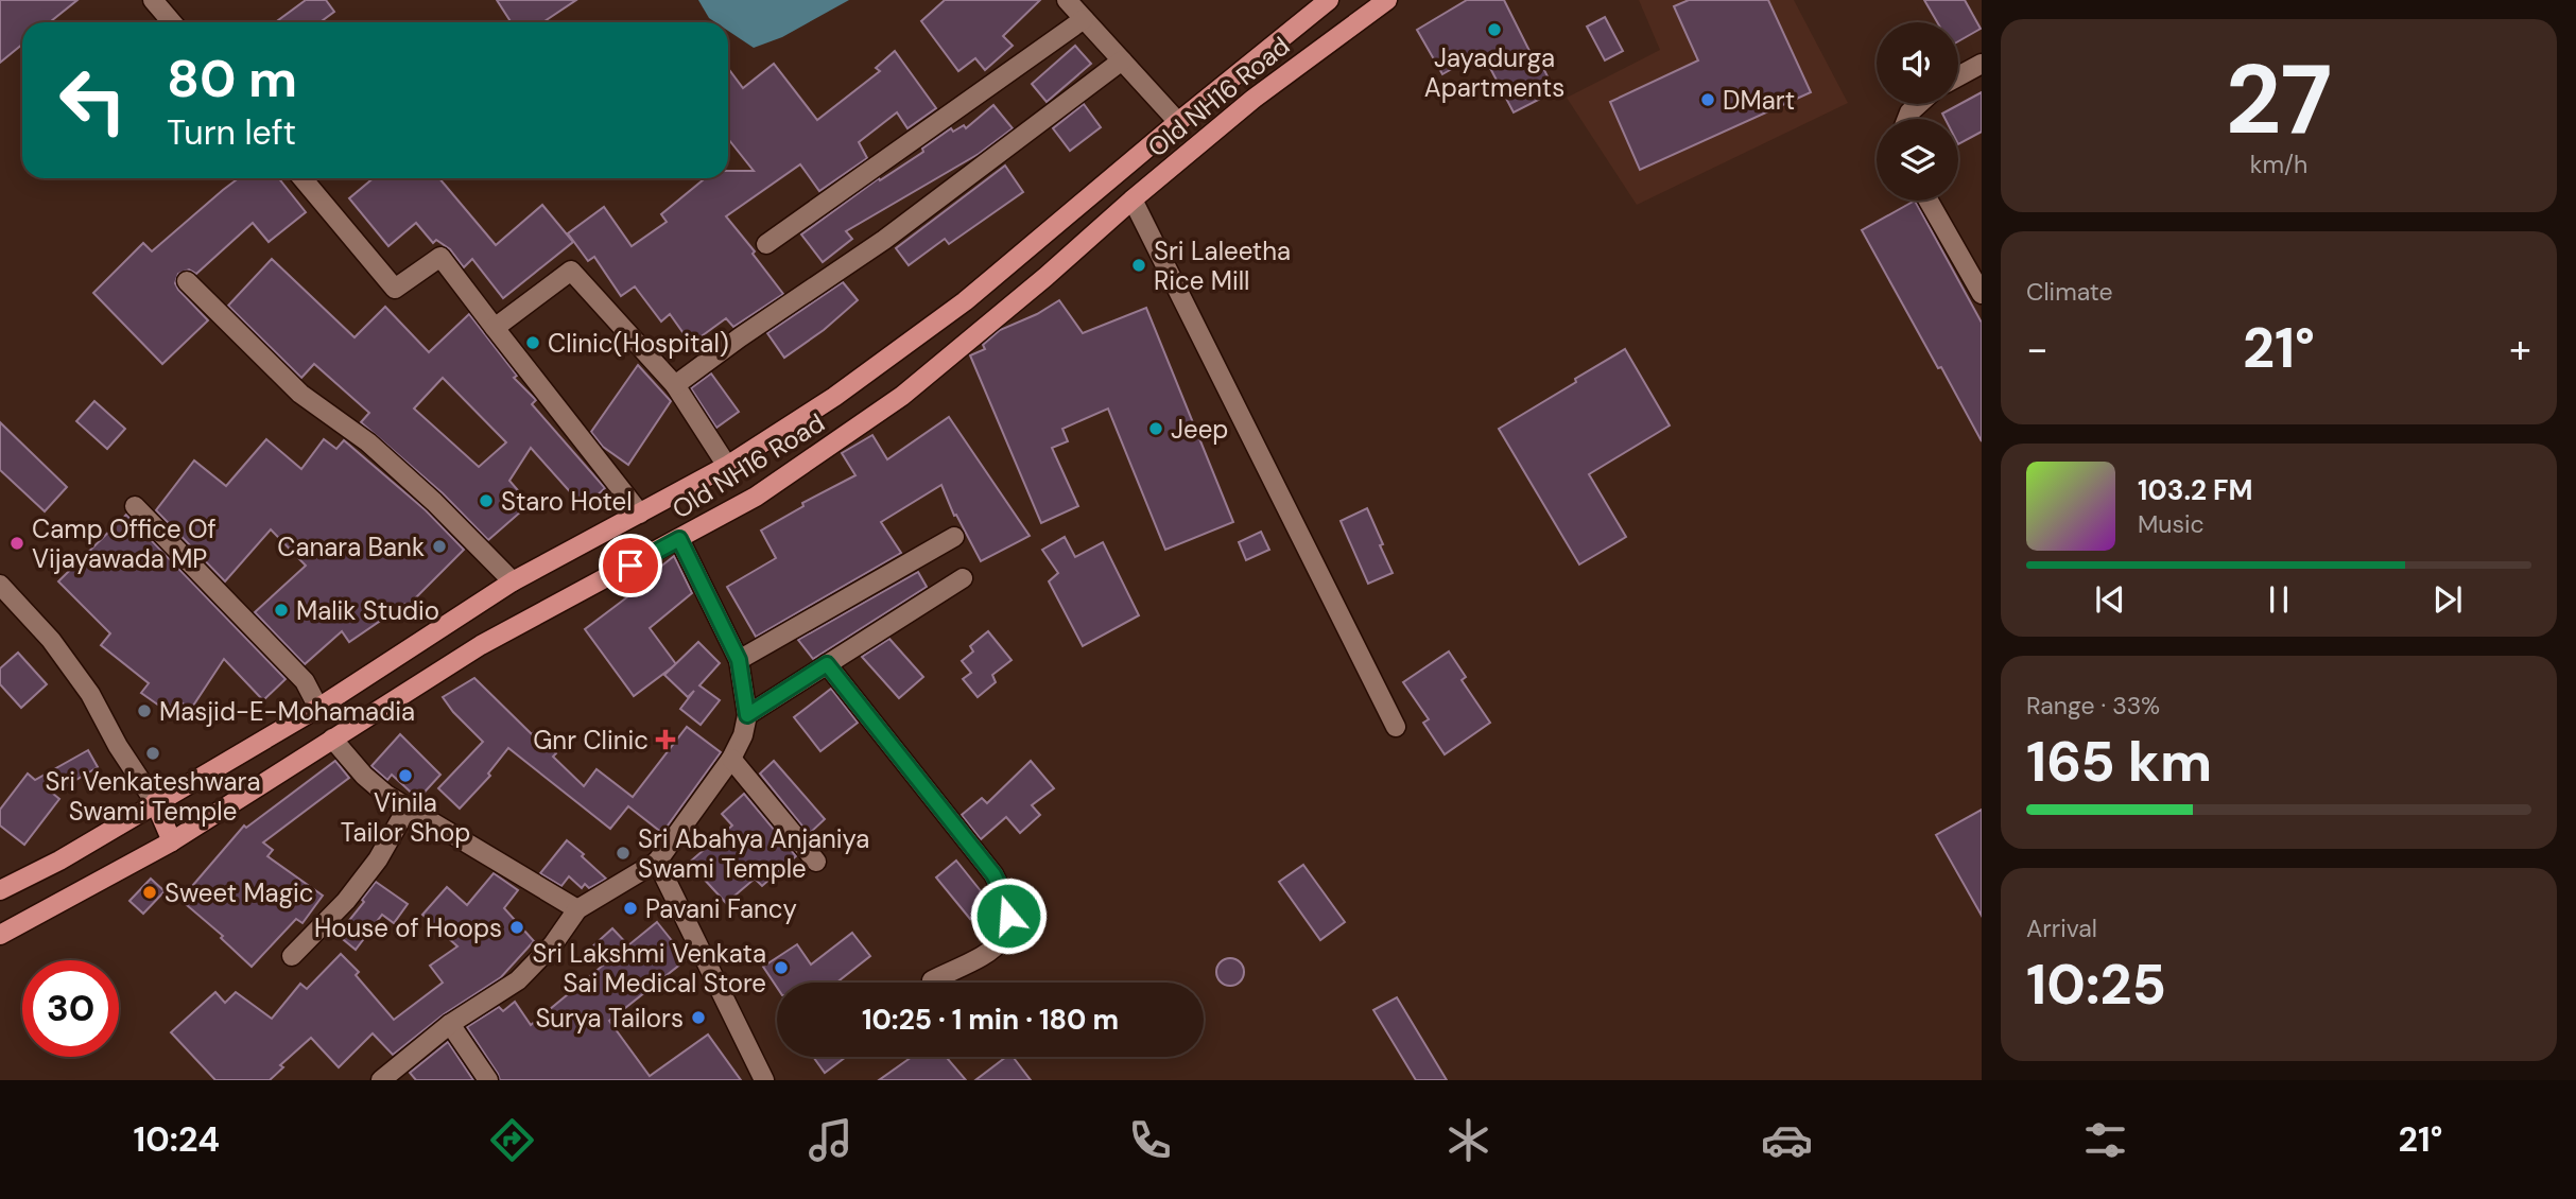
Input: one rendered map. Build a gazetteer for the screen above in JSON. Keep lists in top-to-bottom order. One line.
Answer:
{"streets":{"main road":["Old NH16 Road"]},"places":{"other":["Jayadurga Apartments","DMart","Sri Laleetha Rice Mill","Clinic(Hospital)","Jeep","Staro Hotel","Camp Office Of Vijayawada MP","Canara Bank","Malik Studio","Masjid-E-Mohamadia","Sri Venkateshwara Swami Temple","Vinila Tailor Shop","Sri Abahya Anjaniya Swami Temple","Sweet Magic","Pavani Fancy","House of Hoops","Sri Lakshmi Venkata Sai Medical Store","Surya Tailors"],"health":["Gnr Clinic"]},"page":{"tile":[["27","km/h"],"Climate",["Range · 33%","165 km"],["Arrival","10:25"]],"turn":["80 m","Turn left"],"heat":["−","21°","+"],"song":["103.2 FM","Music"],"limit":"30","trip":"10:25 · 1 min · 180 m","tabs":["10:24","21°"]}}
